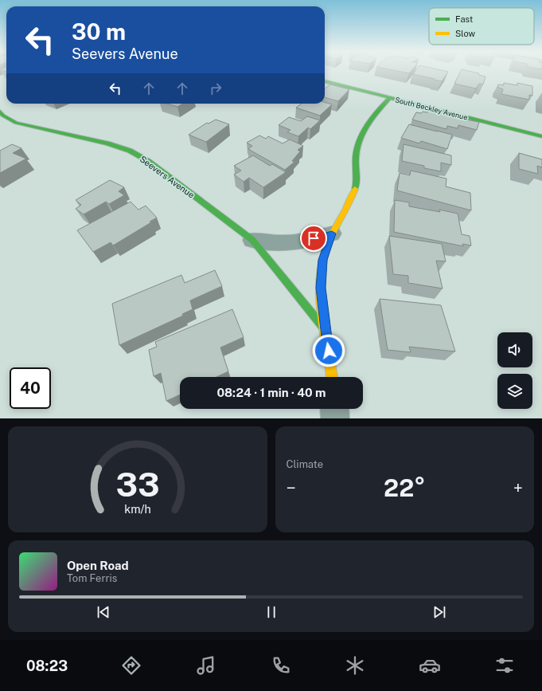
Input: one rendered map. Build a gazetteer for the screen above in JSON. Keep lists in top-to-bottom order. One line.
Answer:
{"streets":{"street":["South Beckley Avenue","Seevers Avenue"]},"legend":["Fast","Slow"],"page":{"turn":["30 m","Seevers Avenue"],"limit":"40","trip":"08:24 · 1 min · 40 m","tile":"Climate","heat":["−","22°","+"],"song":["Open Road","Tom Ferris"],"tabs":"08:23","gauge":["33","km/h"]}}
